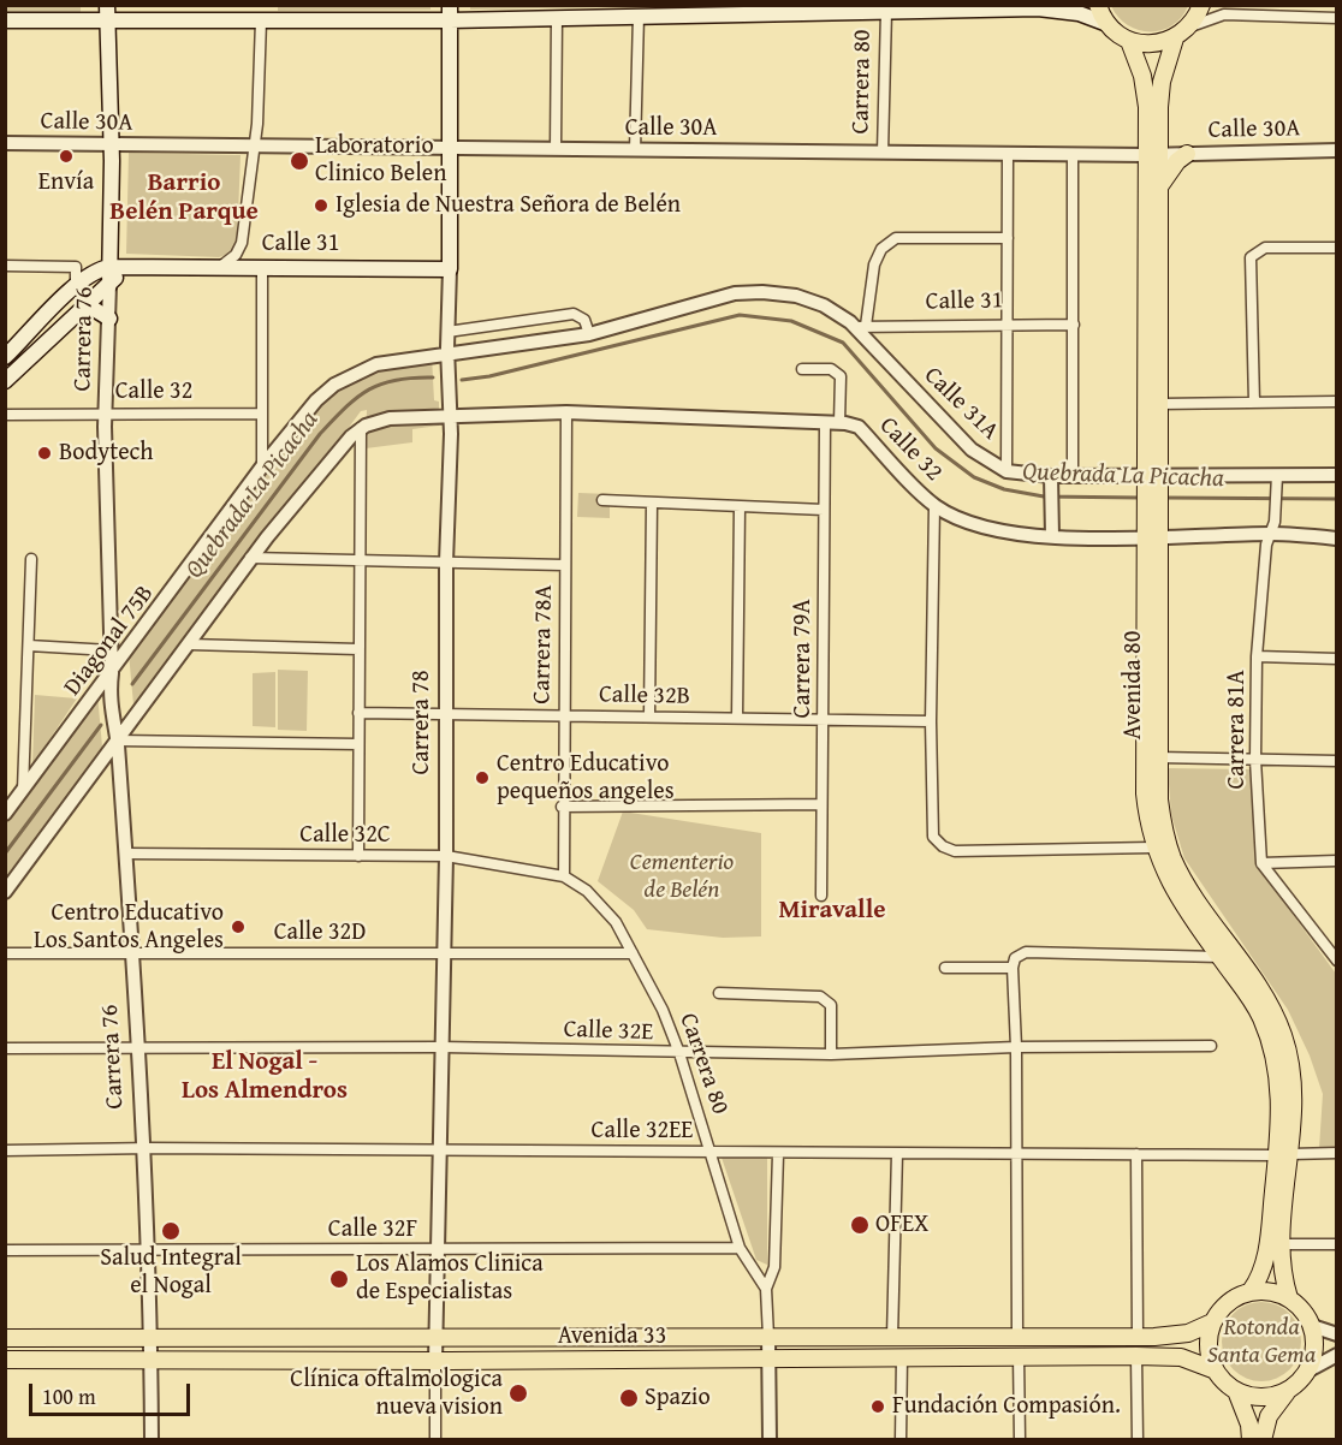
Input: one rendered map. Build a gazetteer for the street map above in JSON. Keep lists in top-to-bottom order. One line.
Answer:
{"streets":{"main road":["Calle 31","Carrera 76","Avenida 80","Carrera 78","Avenida 33"],"street":["Carrera 80","Calle 30A","Calle 32","Calle 31A","Diagonal 75B","Carrera 78A","Carrera 79A","Calle 32B","Carrera 81A","Calle 32C","Calle 32D","Calle 32E","Calle 32EE","Calle 32F"]},"crossings":[["Carrera 80","Calle 30A"],["Carrera 80","Carrera 78A"],["Carrera 80","Calle 32C"],["Carrera 80","Calle 32D"],["Carrera 80","Calle 32E"],["Carrera 80","Calle 32EE"],["Carrera 80","Calle 32F"],["Calle 30A","Carrera 76"],["Calle 30A","Avenida 80"],["Calle 30A","Carrera 78"],["Calle 31","Carrera 76"],["Calle 31","Calle 31A"],["Calle 31","Carrera 78"],["Carrera 76","Calle 32"],["Carrera 76","Diagonal 75B"],["Carrera 76","Calle 32C"],["Carrera 76","Calle 32D"],["Carrera 76","Calle 32E"],["Carrera 76","Calle 32EE"],["Carrera 76","Calle 32F"],["Carrera 76","Avenida 33"],["Calle 32","Carrera 78A"],["Calle 32","Carrera 79A"],["Calle 32","Avenida 80"],["Calle 32","Carrera 78"],["Calle 32","Carrera 81A"],["Calle 31A","Diagonal 75B"],["Calle 31A","Avenida 80"],["Calle 31A","Carrera 78"],["Calle 31A","Carrera 81A"],["Diagonal 75B","Carrera 78"],["Carrera 78A","Calle 32B"],["Carrera 78A","Calle 32C"],["Carrera 79A","Calle 32B"],["Avenida 80","Calle 32EE"],["Avenida 80","Avenida 33"],["Calle 32B","Carrera 78"],["Carrera 78","Calle 32C"],["Carrera 78","Calle 32D"],["Carrera 78","Calle 32E"],["Carrera 78","Calle 32EE"],["Carrera 78","Calle 32F"],["Carrera 78","Avenida 33"]],"districts":["Barrio Belén Parque","Miravalle","El Nogal - Los Almendros"],"water":["Quebrada La Picacha"],"parks":["Cementerio de Belén","Rotonda Santa Gema"],"places":["Envía","Laboratorio Clinico Belen","Iglesia de Nuestra Señora de Belén","Bodytech","Centro Educativo pequeños angeles","Centro Educativo Los Santos Angeles","OFEX","Salud Integral el Nogal","Los Alamos Clinica de Especialistas","Clínica oftalmologica nueva vision","Spazio","Fundación Compasión."],"scale_bar":"100 m"}
